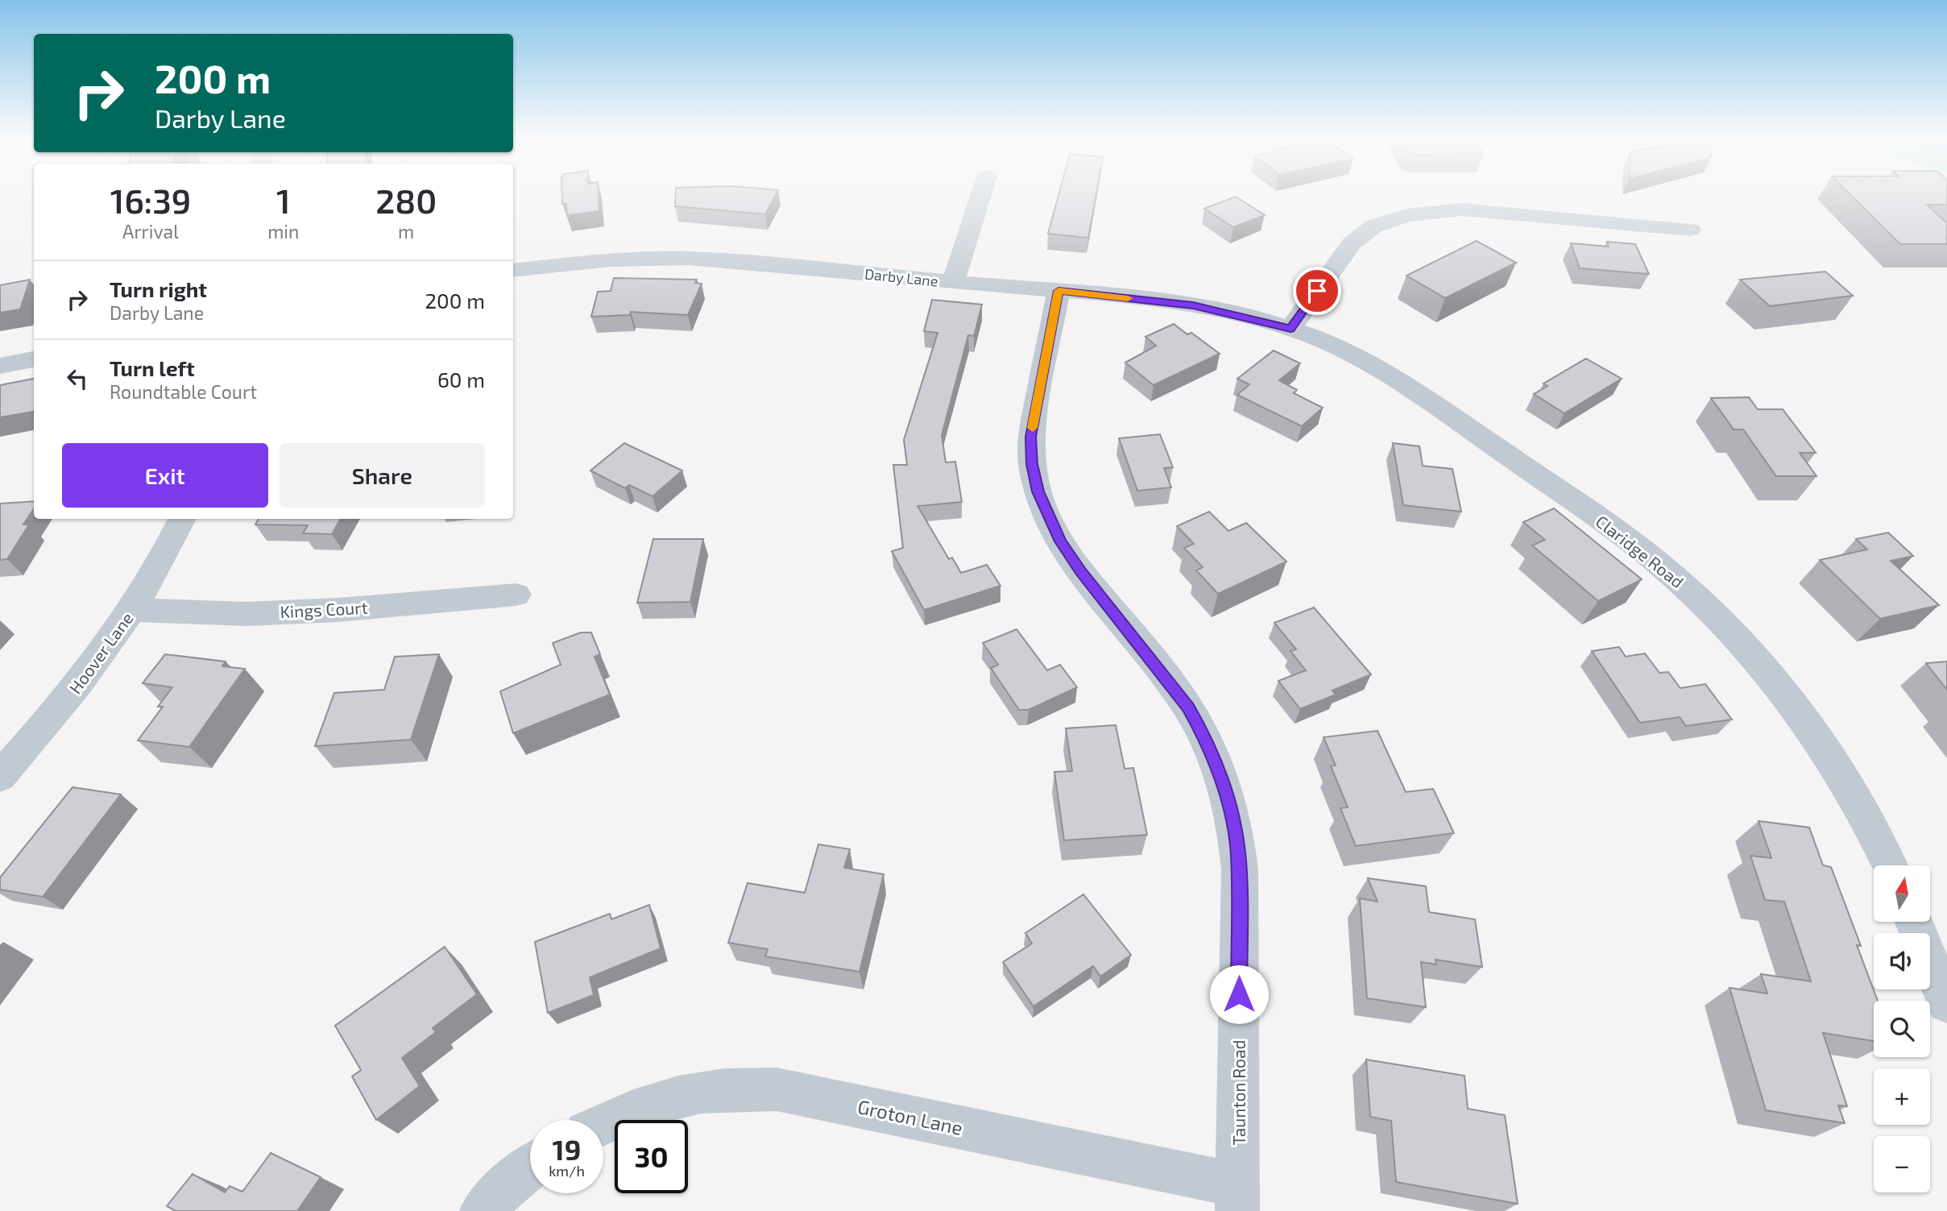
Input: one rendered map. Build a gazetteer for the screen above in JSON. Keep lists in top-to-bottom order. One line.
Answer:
{"streets":{"street":["Darby Lane","Claridge Road","Kings Court","Hoover Lane","Taunton Road","Groton Lane"]},"crossings":[["Darby Lane","Claridge Road"],["Darby Lane","Taunton Road"],["Kings Court","Hoover Lane"],["Taunton Road","Groton Lane"]],"north":"top","page":{"turn":["200 m","Darby Lane"],"eta":["16:39","Arrival","1","min","280","m"],"list":[{"name":"Turn right","note":"Darby Lane","value":"200 m"},{"name":"Turn left","note":"Roundtable Court","value":"60 m"}],"buttons":["Exit","Share"],"map_buttons":["+","−"],"speed":"19 km/h","limit":"30"}}
